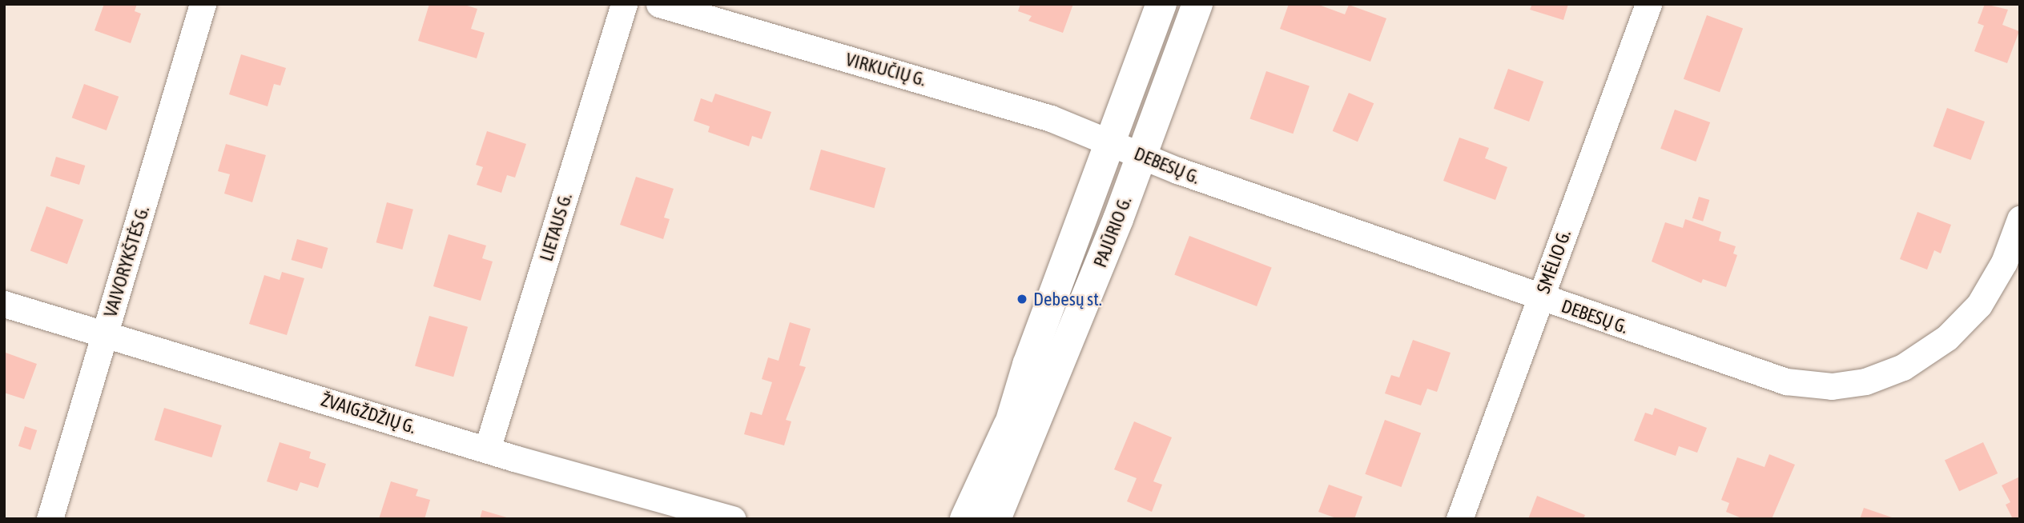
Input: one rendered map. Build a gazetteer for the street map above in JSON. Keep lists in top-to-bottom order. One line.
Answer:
{"streets":{"main road":["PAJŪRIO G."],"street":["VIRKUČIŲ G.","DEBESŲ G.","LIETAUS G.","VAIVORYKŠTĖS G.","SMĖLIO G.","ŽVAIGŽDŽIŲ G."]},"crossings":[["VIRKUČIŲ G.","DEBESŲ G."],["VIRKUČIŲ G.","PAJŪRIO G."],["DEBESŲ G.","PAJŪRIO G."],["DEBESŲ G.","SMĖLIO G."],["LIETAUS G.","ŽVAIGŽDŽIŲ G."],["VAIVORYKŠTĖS G.","ŽVAIGŽDŽIŲ G."]],"places":["Debesų st."]}
